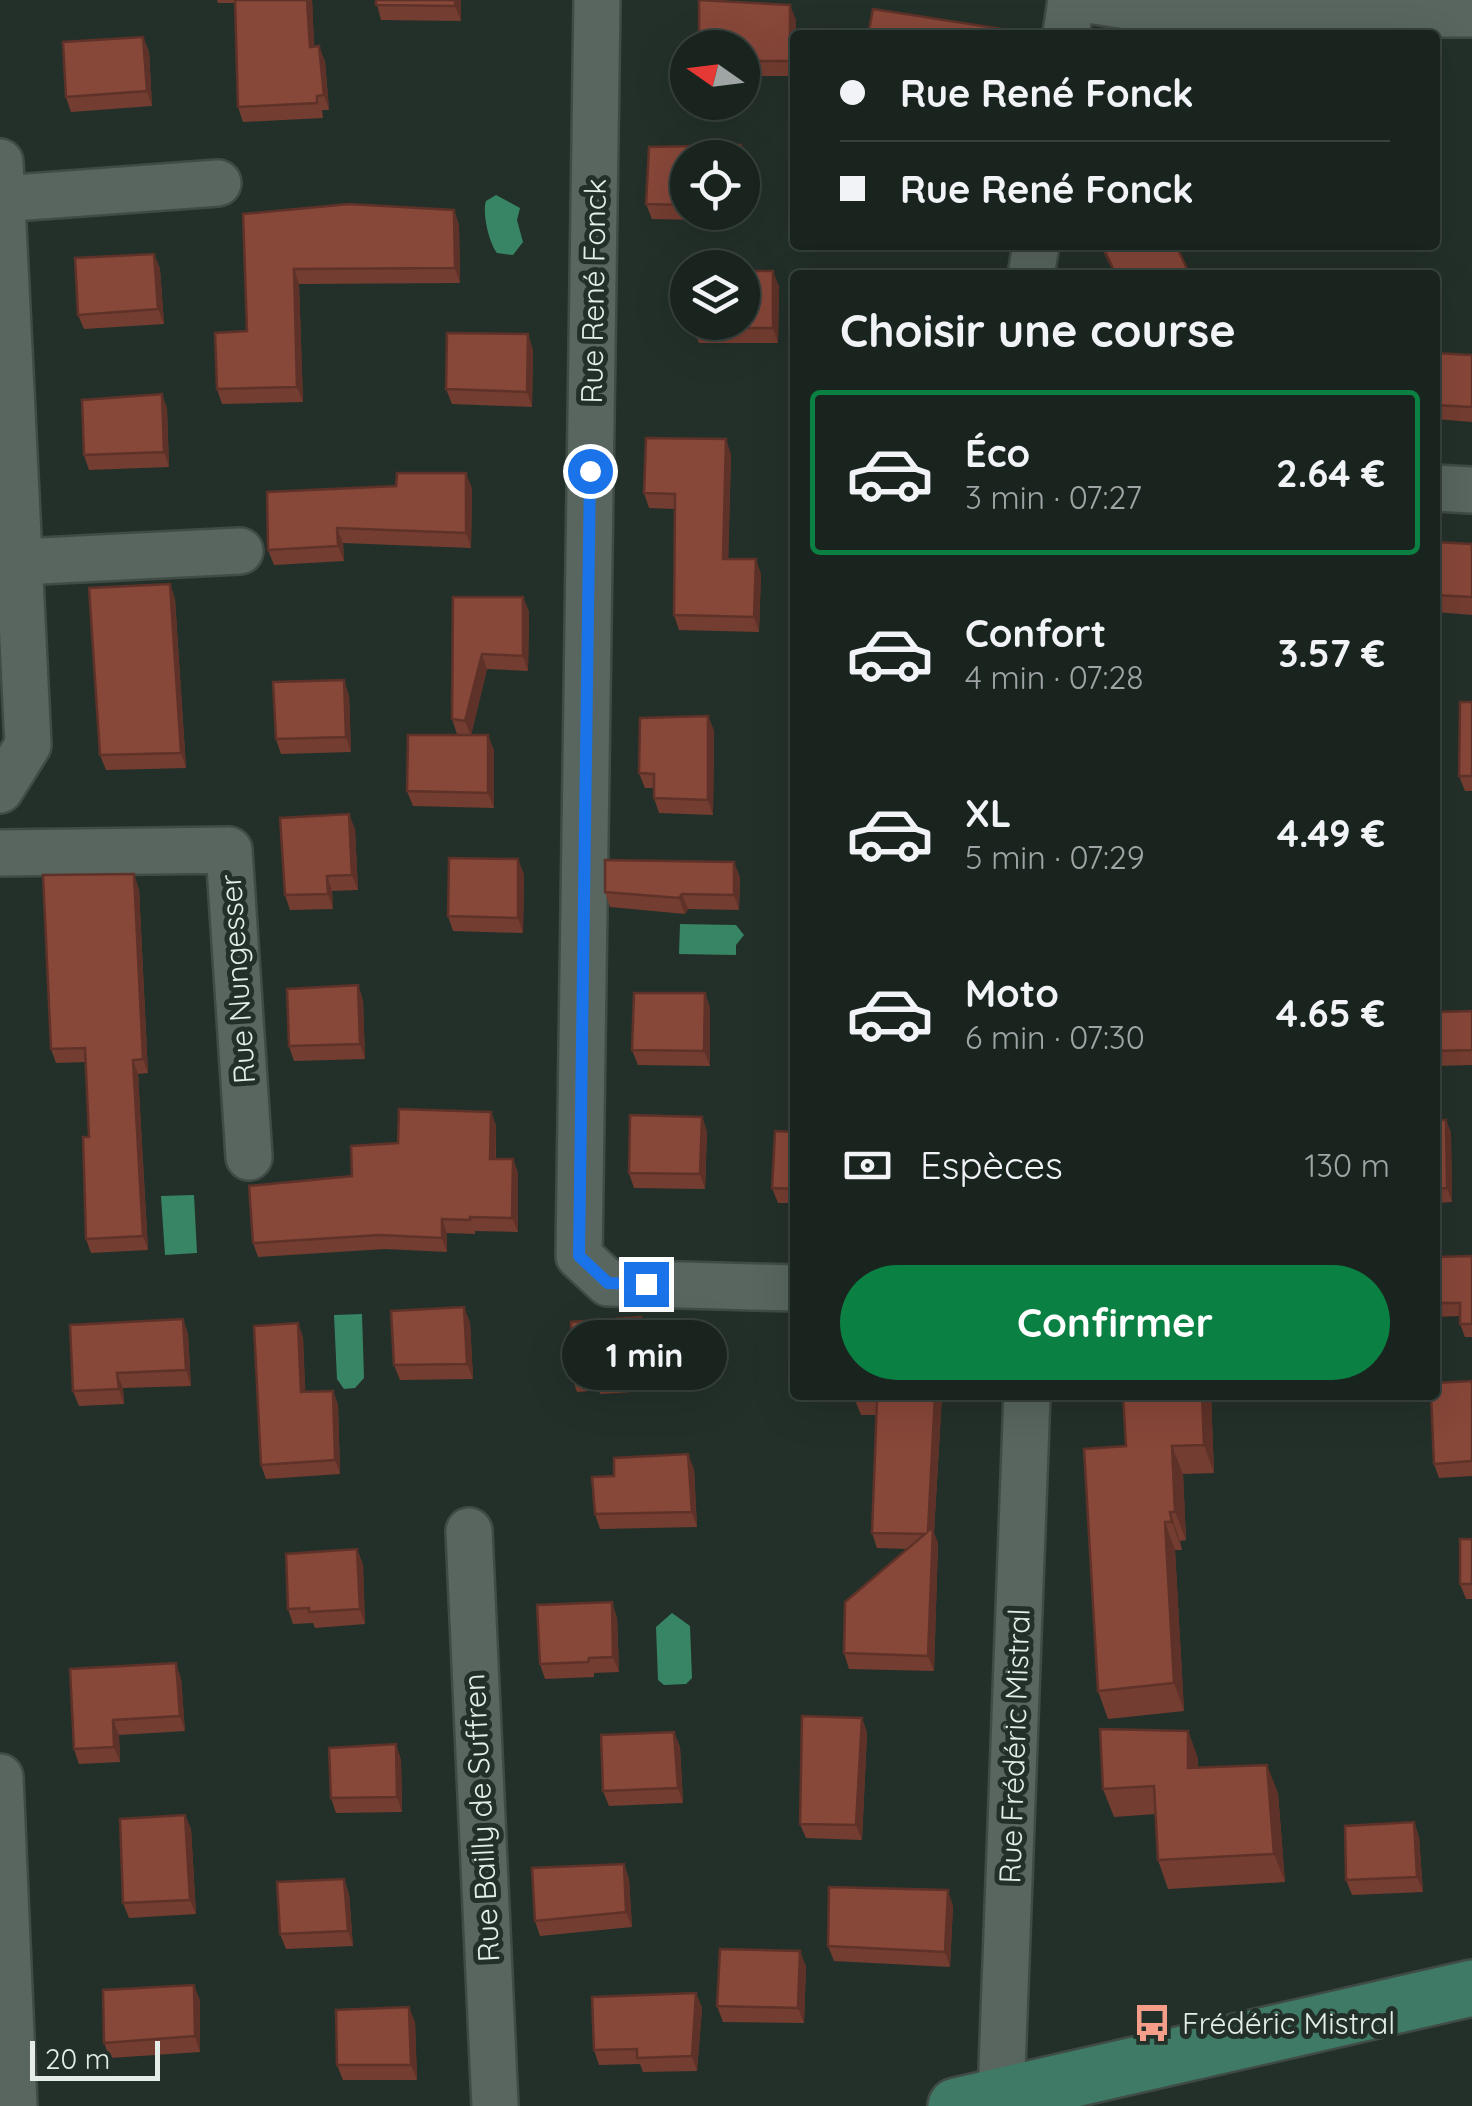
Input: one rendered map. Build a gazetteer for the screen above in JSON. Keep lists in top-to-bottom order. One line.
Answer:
{"streets":{"street":["Rue René Fonck","Rue Nungesser","Rue Frédéric Mistral","Rue Bailly de Suffren"]},"places":{"bus stop":["Frédéric Mistral"]},"scale_bar":"20 m","north":"left","page":{"banner":["Rue René Fonck","Rue René Fonck"],"heading":"Choisir une course","list":[{"name":"Éco","note":"3 min · 07:27","value":"2.64 €"},{"name":"Confort","note":"4 min · 07:28","value":"3.57 €"},{"name":"XL","note":"5 min · 07:29","value":"4.49 €"},{"name":"Moto","note":"6 min · 07:30","value":"4.65 €"}],"pay":["Espèces","130 m"],"buttons":"Confirmer","bubble":"1 min","scale":"20 m"}}
